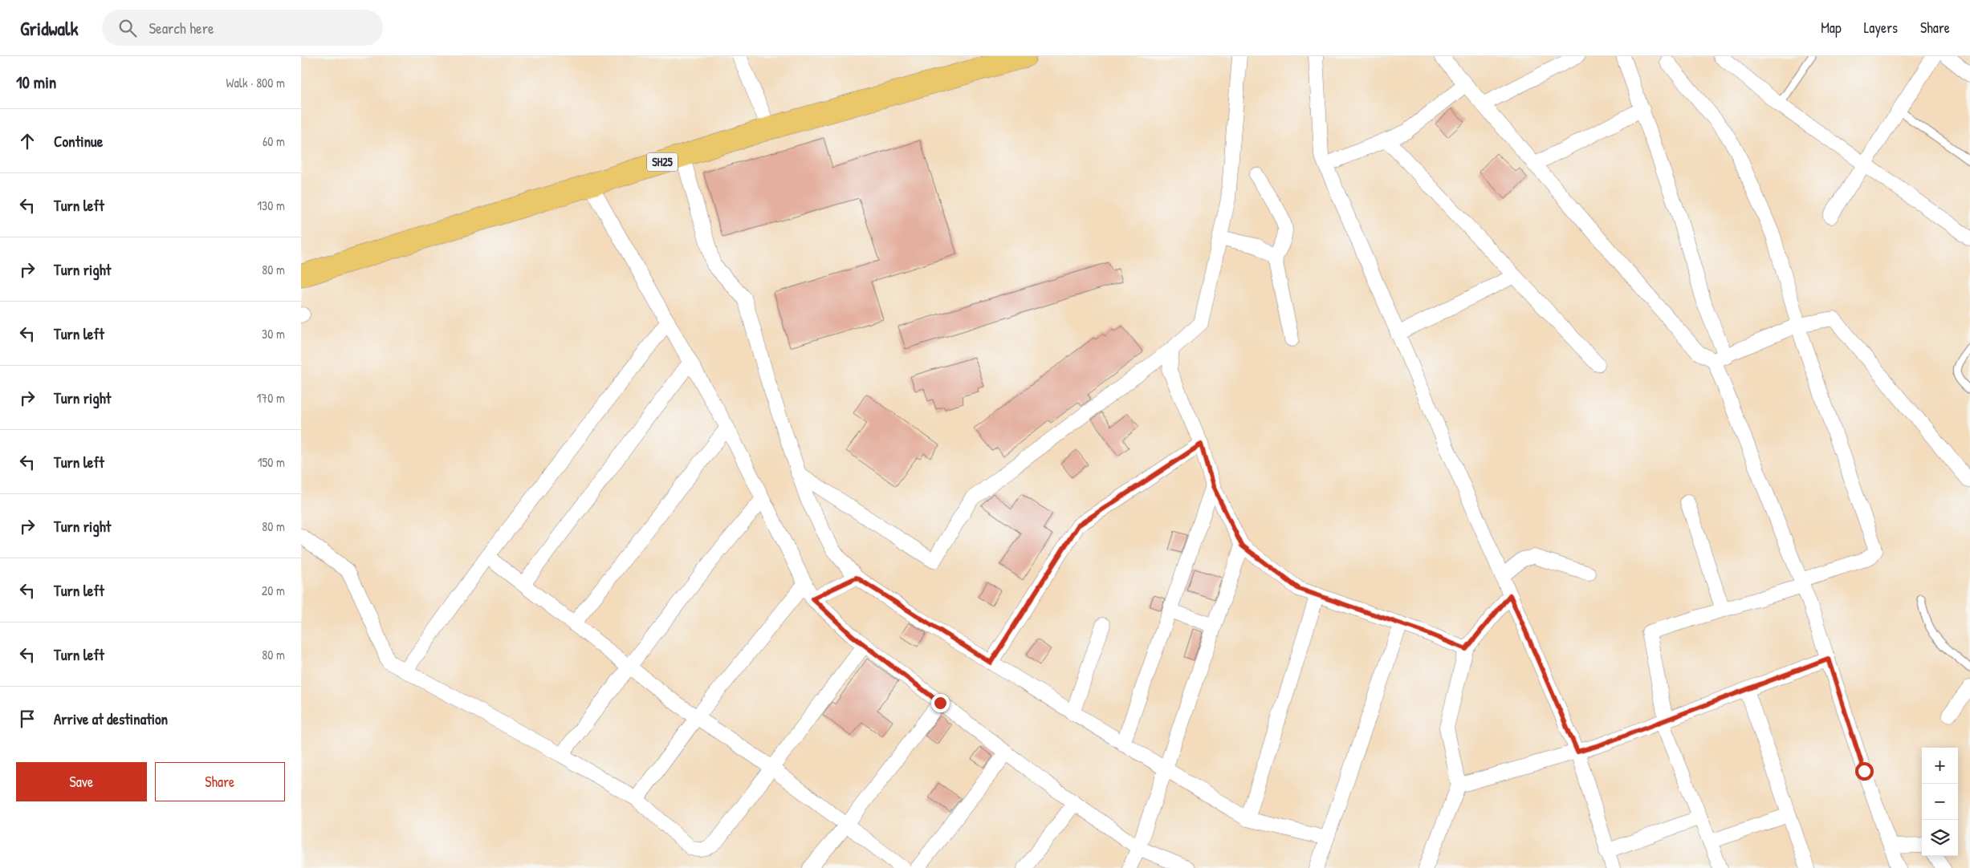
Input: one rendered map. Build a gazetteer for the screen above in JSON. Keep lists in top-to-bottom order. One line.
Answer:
{"streets":{"main road":["SH25"]},"page":{"header":"Gridwalk","search":"Search here","nav":["Map","Layers","Share"],"heading":["10 min","Walk · 800 m"],"list":[["Continue","60 m"],["Turn left","130 m"],["Turn right","80 m"],["Turn left","30 m"],["Turn right","170 m"],["Turn left","150 m"],["Turn right","80 m"],["Turn left","20 m"],["Turn left","80 m"],"Arrive at destination"],"map_buttons":["+","−"],"buttons":["Save","Share"]}}
